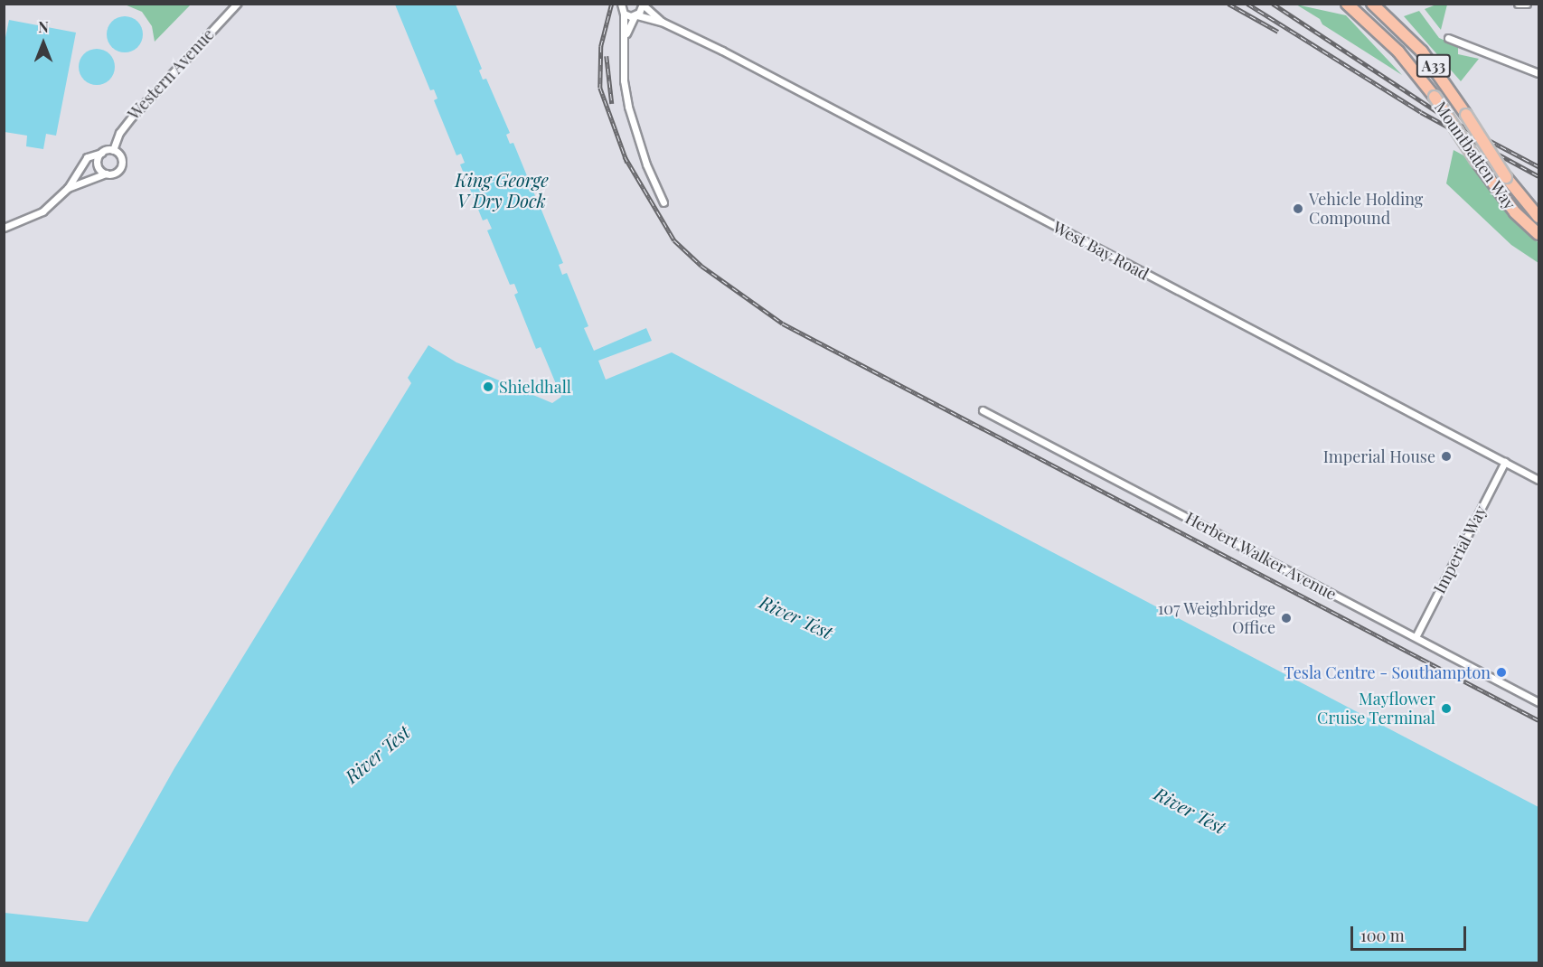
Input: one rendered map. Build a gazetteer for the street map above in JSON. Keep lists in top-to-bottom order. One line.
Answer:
{"streets":{"highway":["A33","Mountbatten Way"],"street":["Western Avenue","West Bay Road","Imperial Way","Herbert Walker Avenue"]},"crossings":[["West Bay Road","Imperial Way"],["Imperial Way","Herbert Walker Avenue"]],"water":["King George V Dry Dock","River Test"],"places":["Vehicle Holding Compound","Shieldhall","Imperial House","107 Weighbridge Office","Tesla Centre - Southampton","Mayflower Cruise Terminal"],"scale_bar":"100 m","north":"top"}
